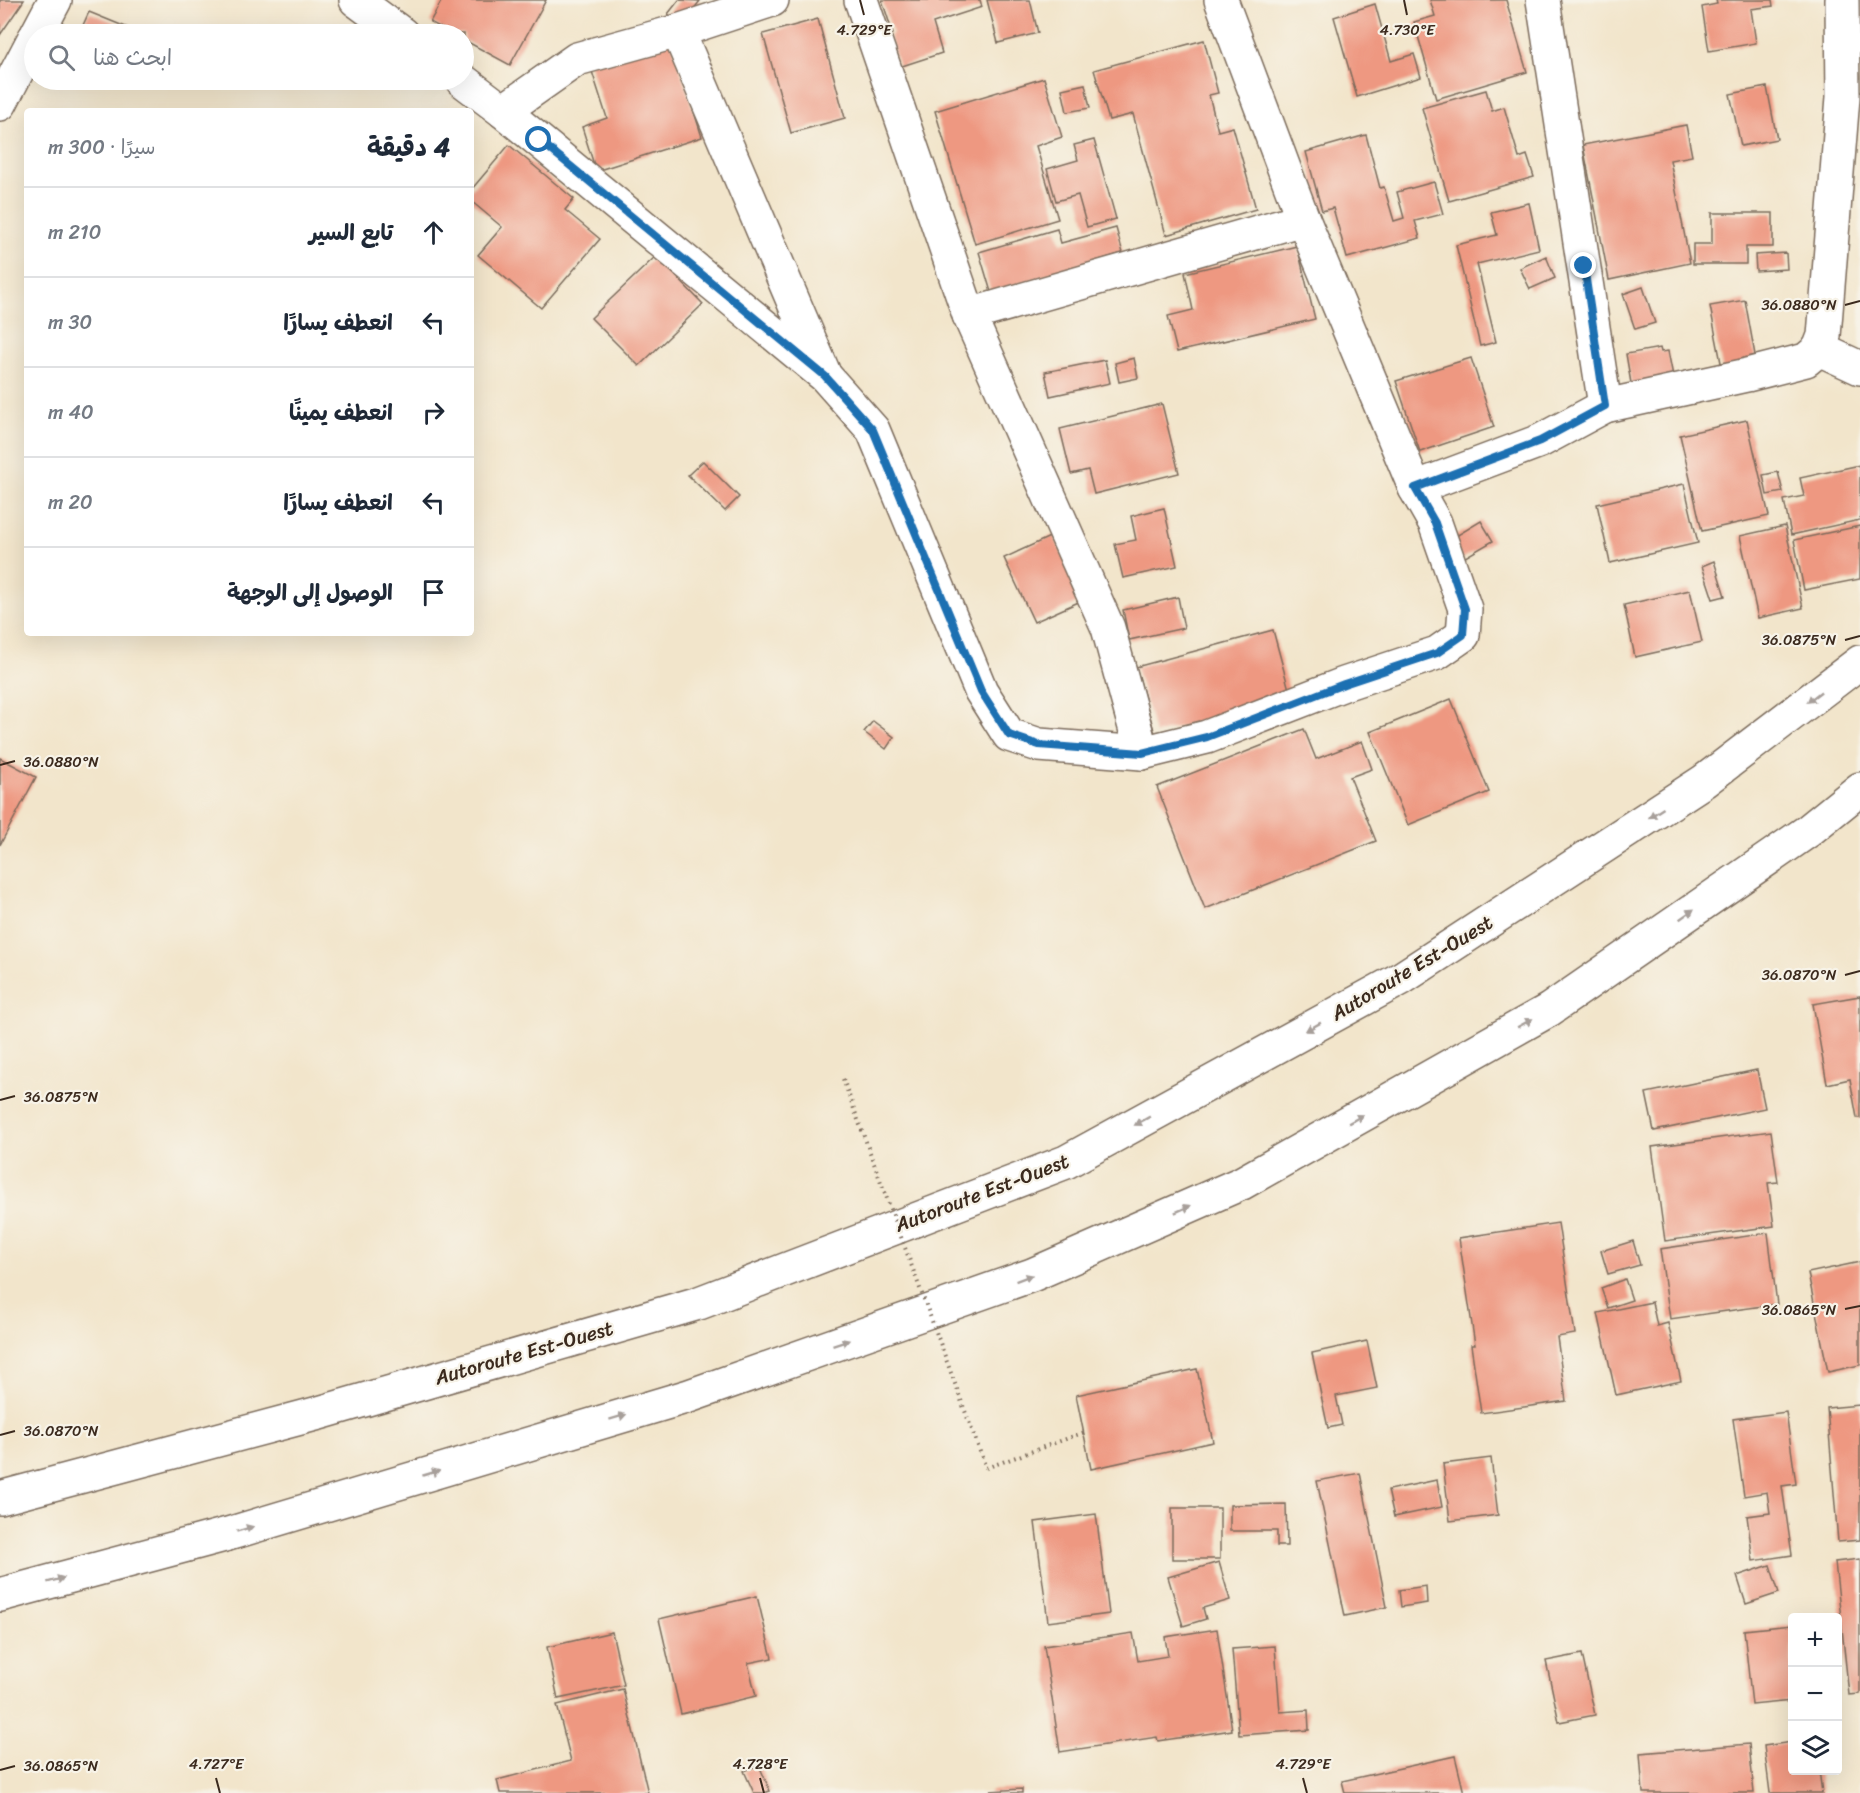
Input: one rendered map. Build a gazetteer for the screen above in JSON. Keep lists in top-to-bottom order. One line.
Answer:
{"streets":{"main road":["Autoroute Est-Ouest"]},"page":{"search":"ابحث هنا","heading":["4 دقيقة","سيرًا · 300 m"],"list":[["تابع السير","210 m"],["انعطف يسارًا","30 m"],["انعطف يمينًا","40 m"],["انعطف يسارًا","20 m"],"الوصول إلى الوجهة"],"map_buttons":["+","−"]},"coordinates":["4.729°E","4.730°E","36.0880°N","36.0875°N","36.0870°N","36.0865°N","4.727°E","4.728°E"]}
